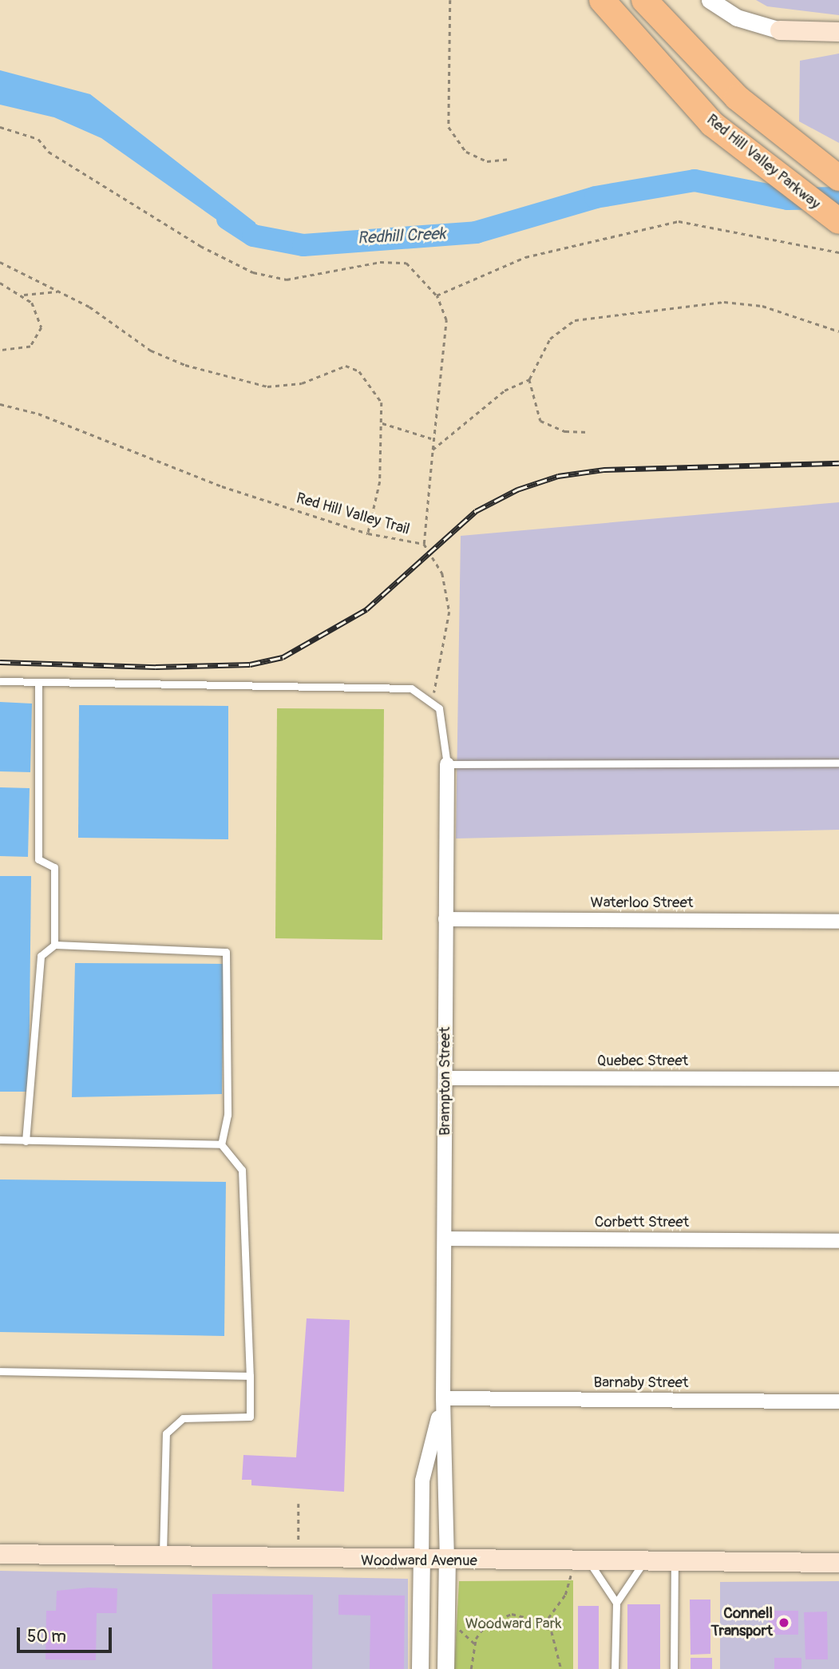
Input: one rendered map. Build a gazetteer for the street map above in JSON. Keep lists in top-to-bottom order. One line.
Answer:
{"streets":{"highway":["Red Hill Valley Parkway"],"main road":["Woodward Avenue"],"street":["Waterloo Street","Quebec Street","Brampton Street","Corbett Street","Barnaby Street"],"path":["Red Hill Valley Trail"]},"crossings":[["Waterloo Street","Brampton Street"],["Quebec Street","Brampton Street"],["Brampton Street","Corbett Street"],["Brampton Street","Barnaby Street"],["Brampton Street","Woodward Avenue"]],"water":["Redhill Creek"],"parks":["Woodward Park"],"places":["Connell Transport"],"scale_bar":"50 m"}
